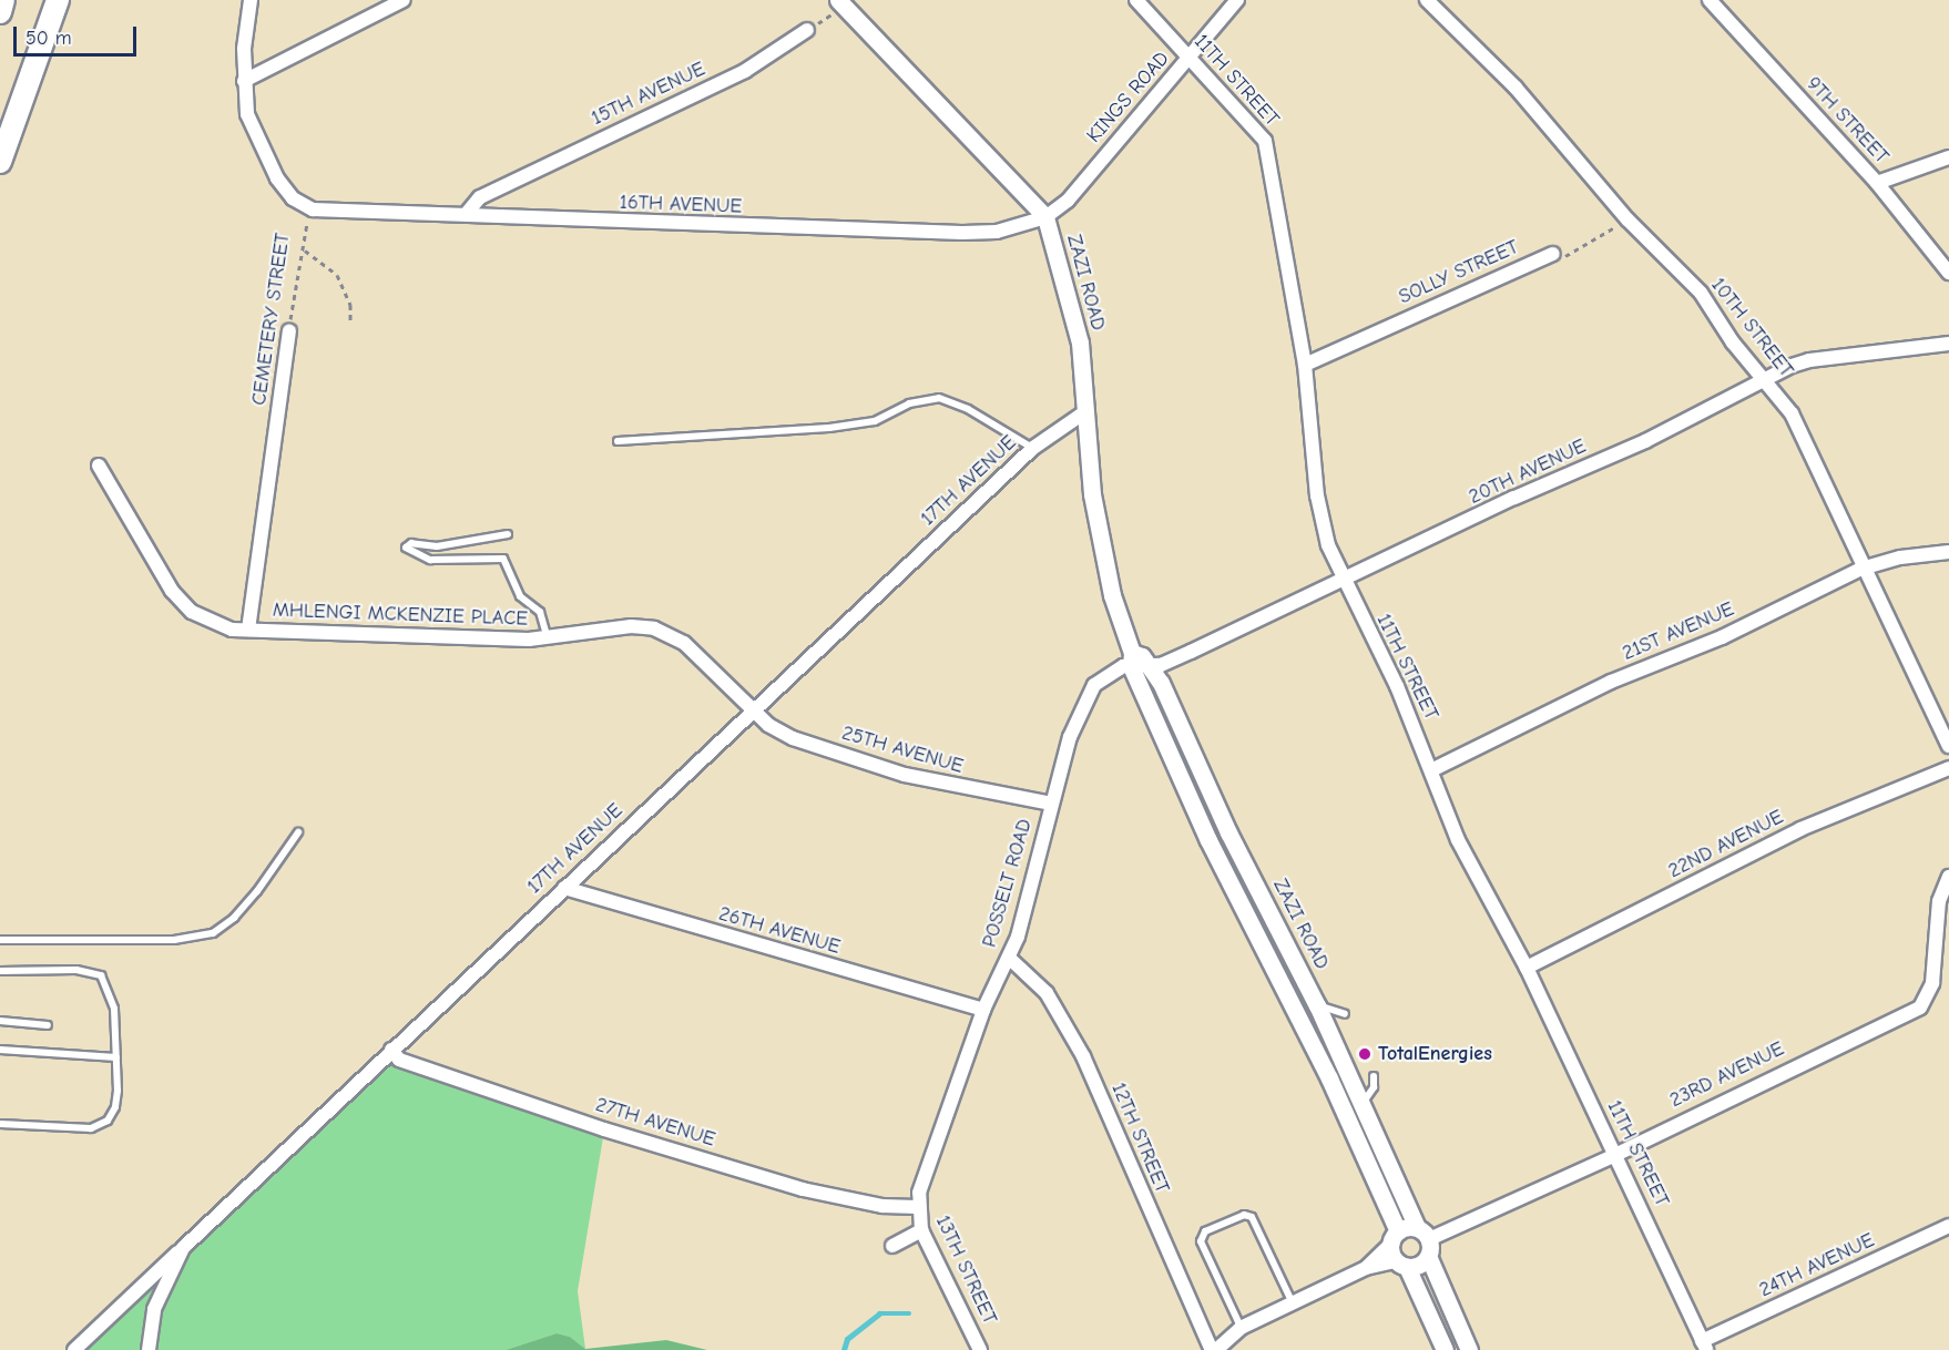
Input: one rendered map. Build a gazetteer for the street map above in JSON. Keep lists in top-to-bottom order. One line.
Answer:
{"streets":{"street":["11TH STREET","15TH AVENUE","KINGS ROAD","9TH STREET","16TH AVENUE","SOLLY STREET","ZAZI ROAD","CEMETERY STREET","10TH STREET","20TH AVENUE","17TH AVENUE","MHLENGI MCKENZIE PLACE","21ST AVENUE","25TH AVENUE","22ND AVENUE","POSSELT ROAD","26TH AVENUE","23RD AVENUE","27TH AVENUE","12TH STREET","24TH AVENUE","13TH STREET"]},"crossings":[["11TH STREET","KINGS ROAD"],["11TH STREET","SOLLY STREET"],["11TH STREET","20TH AVENUE"],["11TH STREET","21ST AVENUE"],["11TH STREET","22ND AVENUE"],["11TH STREET","23RD AVENUE"],["11TH STREET","24TH AVENUE"],["15TH AVENUE","16TH AVENUE"],["KINGS ROAD","16TH AVENUE"],["KINGS ROAD","ZAZI ROAD"],["16TH AVENUE","ZAZI ROAD"],["16TH AVENUE","CEMETERY STREET"],["ZAZI ROAD","20TH AVENUE"],["ZAZI ROAD","17TH AVENUE"],["ZAZI ROAD","POSSELT ROAD"],["ZAZI ROAD","23RD AVENUE"],["CEMETERY STREET","MHLENGI MCKENZIE PLACE"],["10TH STREET","20TH AVENUE"],["10TH STREET","21ST AVENUE"],["17TH AVENUE","MHLENGI MCKENZIE PLACE"],["17TH AVENUE","25TH AVENUE"],["17TH AVENUE","26TH AVENUE"],["17TH AVENUE","27TH AVENUE"],["MHLENGI MCKENZIE PLACE","25TH AVENUE"],["25TH AVENUE","POSSELT ROAD"],["POSSELT ROAD","26TH AVENUE"],["POSSELT ROAD","27TH AVENUE"],["POSSELT ROAD","12TH STREET"],["POSSELT ROAD","13TH STREET"],["27TH AVENUE","13TH STREET"]],"places":["TotalEnergies"],"scale_bar":"50 m"}
